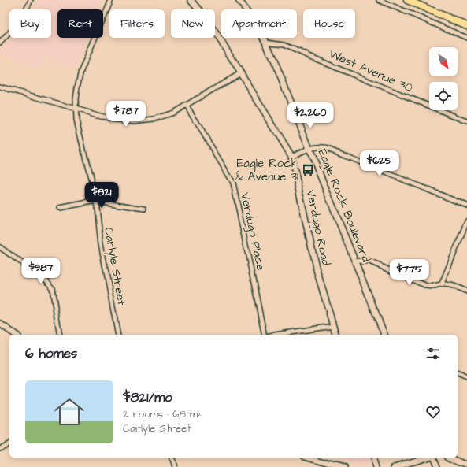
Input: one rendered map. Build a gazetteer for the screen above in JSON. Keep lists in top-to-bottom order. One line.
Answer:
{"streets":{"street":["West Avenue 30","Eagle Rock Boulevard","Verdugo Road","Verdugo Place","Carlyle Street"]},"crossings":[["West Avenue 30","Eagle Rock Boulevard"]],"places":{"bus stop":["Eagle Rock & Avenue 31"]},"north":"bottom right","page":{"chip":["Buy","Rent","Filters","New","Apartment","House"],"price":["$787","$2,260","$625","$821","$987","$775"],"heading":"6 homes","list":[{"name":"$821/mo","note":"2 rooms · 68 m² · Carlyle Street"}]}}
